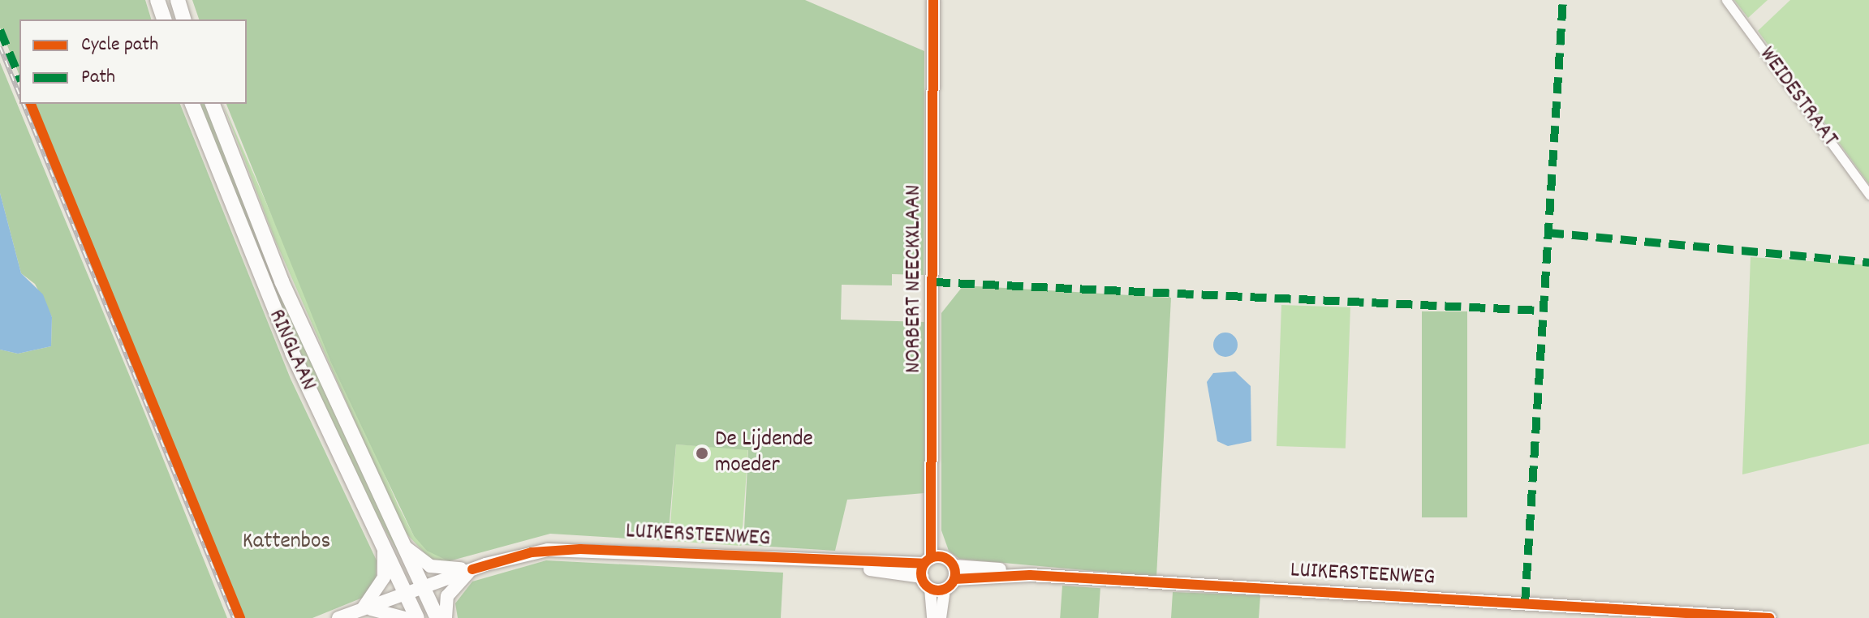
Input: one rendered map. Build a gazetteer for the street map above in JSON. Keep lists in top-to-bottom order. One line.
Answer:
{"streets":{"highway":["RINGLAAN"],"main road":["NORBERT NEECKXLAAN","LUIKERSTEENWEG"],"street":["WEIDESTRAAT"]},"crossings":[["NORBERT NEECKXLAAN","LUIKERSTEENWEG"],["RINGLAAN","LUIKERSTEENWEG"]],"parks":["Kattenbos"],"places":["De Lijdende moeder"],"legend":["Cycle path","Path"]}
